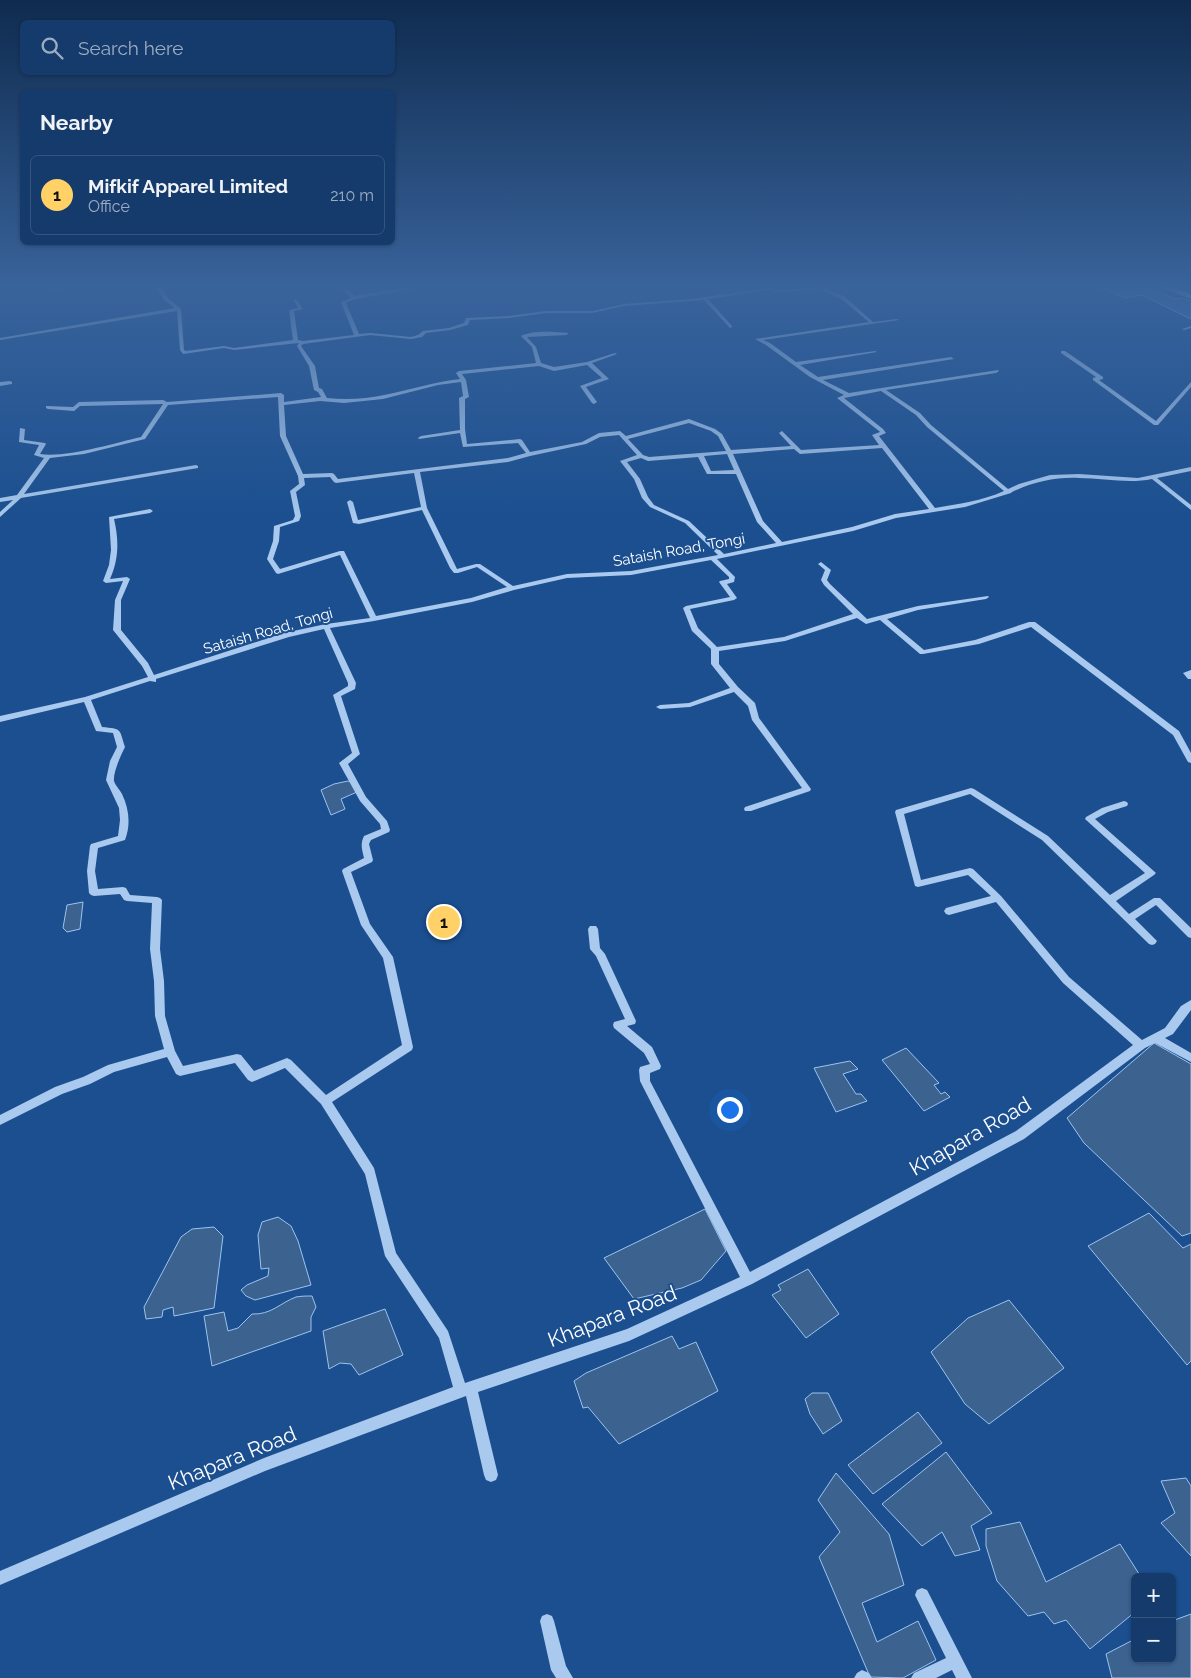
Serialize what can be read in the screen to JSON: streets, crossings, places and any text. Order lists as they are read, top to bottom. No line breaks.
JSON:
{"streets":{"street":["Sataish Road, Tongi","Khapara Road"]},"page":{"search":"Search here","heading":"Nearby","list":[{"mark":"1","name":"Mifkif Apparel Limited","note":"Office","value":"210 m"}],"pins":"1","map_buttons":["+","−"]}}
